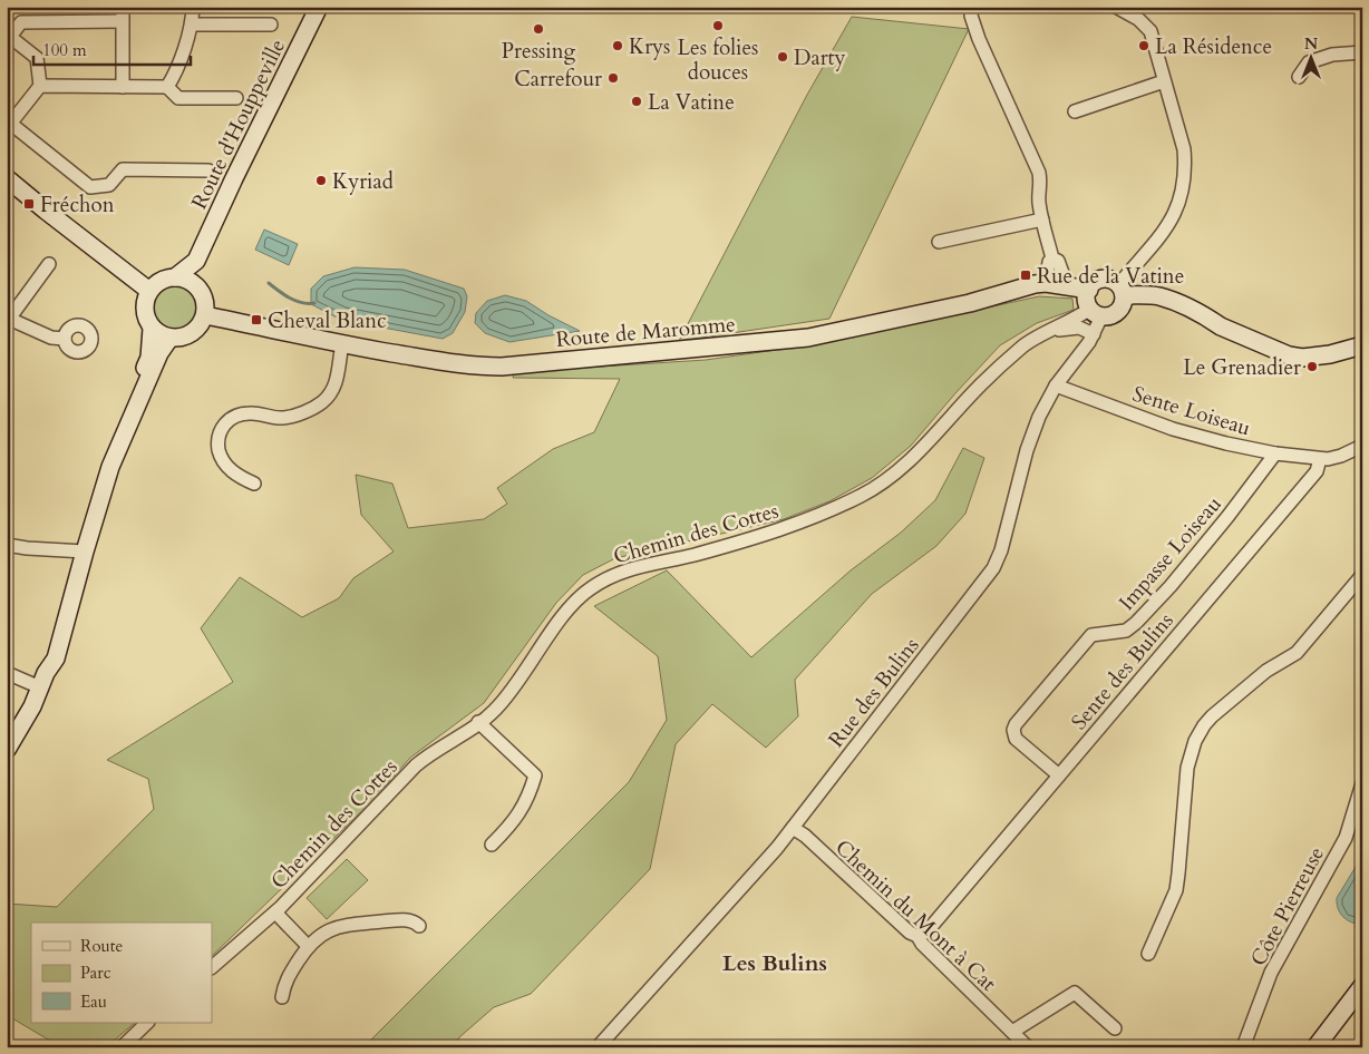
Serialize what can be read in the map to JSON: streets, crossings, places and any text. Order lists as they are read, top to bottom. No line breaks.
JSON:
{"streets":{"street":["Route d'Houppeville","Route de Maromme","Sente Loiseau","Chemin des Cottes","Impasse Loiseau","Sente des Bulins","Rue des Bulins","Côte Pierreuse","Chemin du Mont à Cat"]},"crossings":[["Route d'Houppeville","Route de Maromme"],["Route de Maromme","Chemin des Cottes"],["Route de Maromme","Rue des Bulins"],["Sente Loiseau","Impasse Loiseau"],["Sente Loiseau","Sente des Bulins"],["Sente Loiseau","Rue des Bulins"],["Chemin des Cottes","Rue des Bulins"],["Impasse Loiseau","Sente des Bulins"],["Sente des Bulins","Chemin du Mont à Cat"],["Rue des Bulins","Chemin du Mont à Cat"]],"districts":["Les Bulins"],"places":{"other":["Les folies douces","Pressing","Krys","La Résidence","Darty","Carrefour","La Vatine","Kyriad","Le Grenadier"],"transit":["Fréchon","Rue de la Vatine","Cheval Blanc"]},"legend":["Route","Parc","Eau"],"scale_bar":"100 m","north":"top"}
